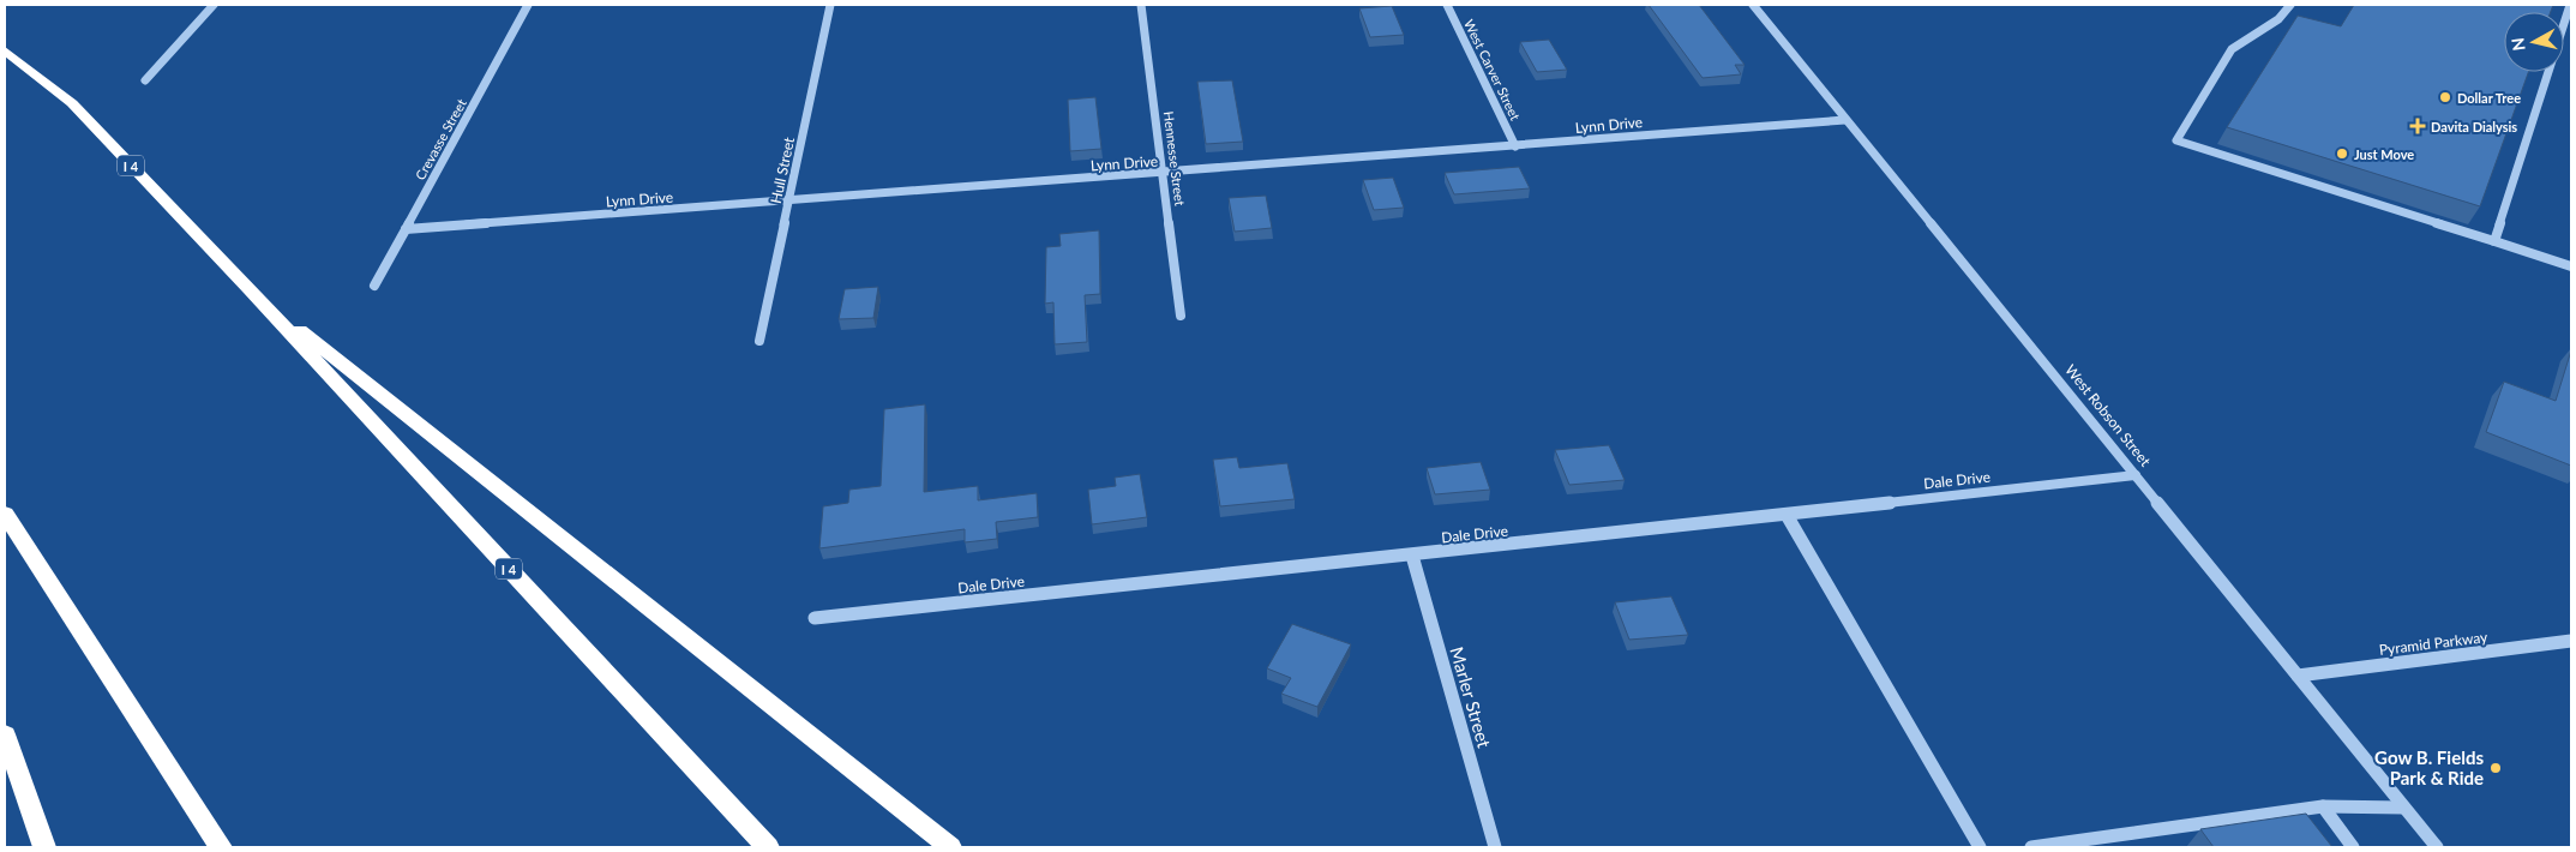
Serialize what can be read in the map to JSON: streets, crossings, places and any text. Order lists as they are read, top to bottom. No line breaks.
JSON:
{"streets":{"highway":["I 4"],"street":["West Carver Street","Lynn Drive","Crevasse Street","Hennesse Street","Hull Street","West Robson Street","Dale Drive","Pyramid Parkway","Marler Street"]},"crossings":[["West Carver Street","Lynn Drive"],["Lynn Drive","Crevasse Street"],["Lynn Drive","Hennesse Street"],["Lynn Drive","Hull Street"],["Lynn Drive","West Robson Street"],["West Robson Street","Dale Drive"],["West Robson Street","Pyramid Parkway"],["Dale Drive","Marler Street"]],"places":{"other":["Dollar Tree","Just Move","Gow B. Fields Park & Ride"],"health":["Davita Dialysis"]},"north":"left"}
